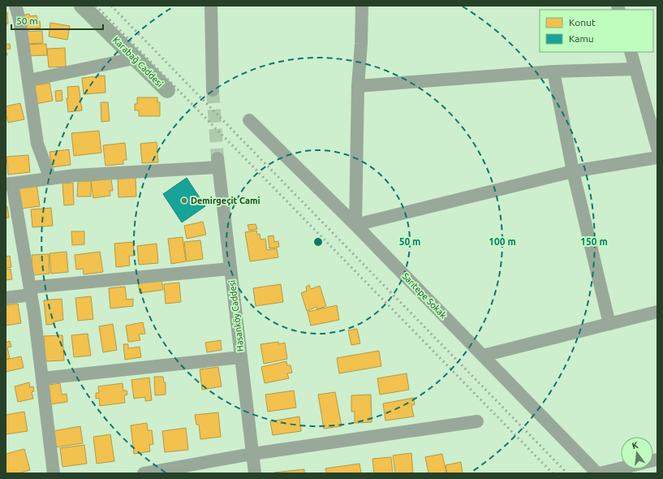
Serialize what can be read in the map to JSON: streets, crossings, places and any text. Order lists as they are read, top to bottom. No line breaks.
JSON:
{"streets":{"main road":["Karabağ Caddesi"],"street":["Sarıtepe Sokak","Hasanköy Caddesi"]},"places":["Demirgeçit Cami"],"legend":["Konut","Kamu"],"scale_bar":"50 m","north":"top","rings":["50 m","100 m","150 m"]}
